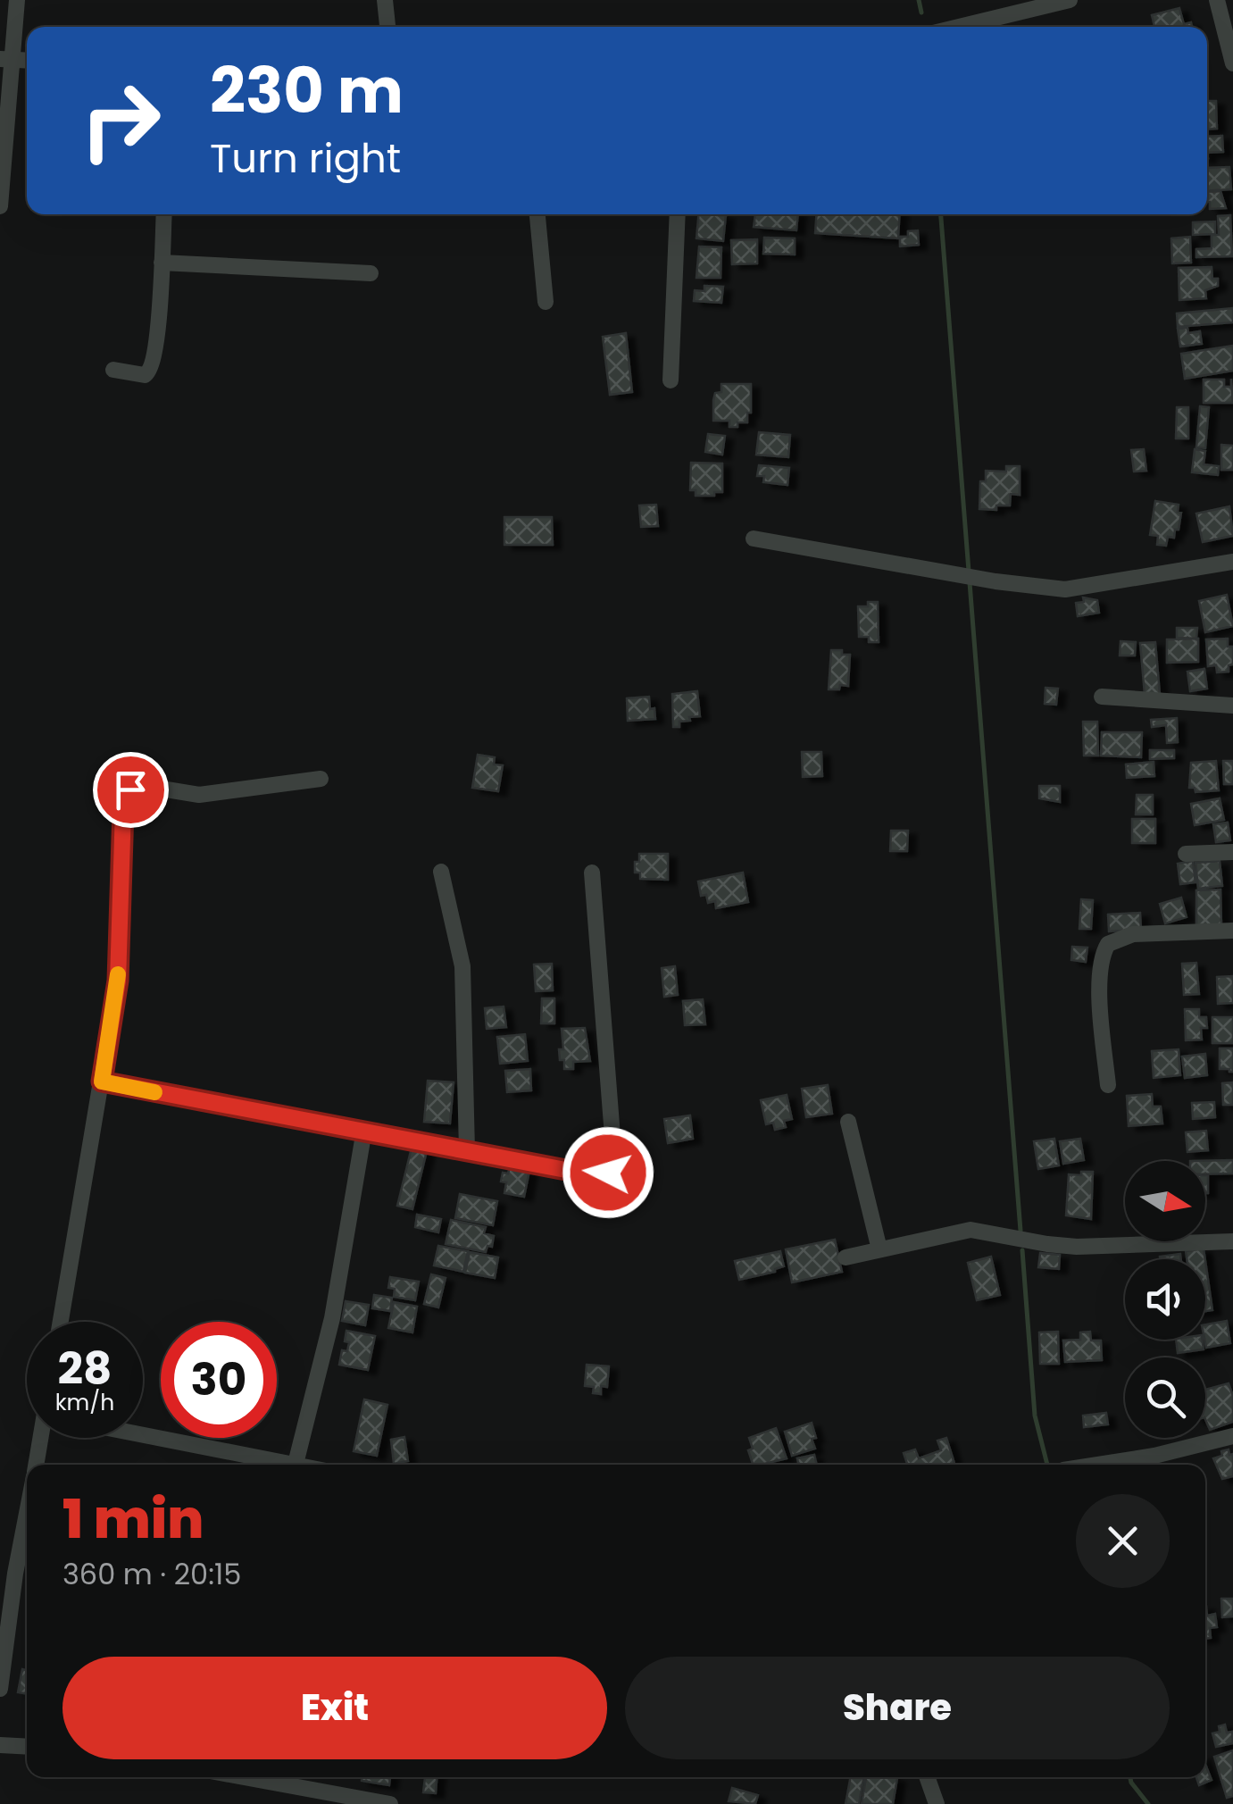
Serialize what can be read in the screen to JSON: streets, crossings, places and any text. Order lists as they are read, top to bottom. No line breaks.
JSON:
{"north":"right","page":{"turn":["230 m","Turn right"],"speed":"28 km/h","limit":"30","heading":["1 min","360 m · 20:15"],"buttons":["Exit","Share"]}}
